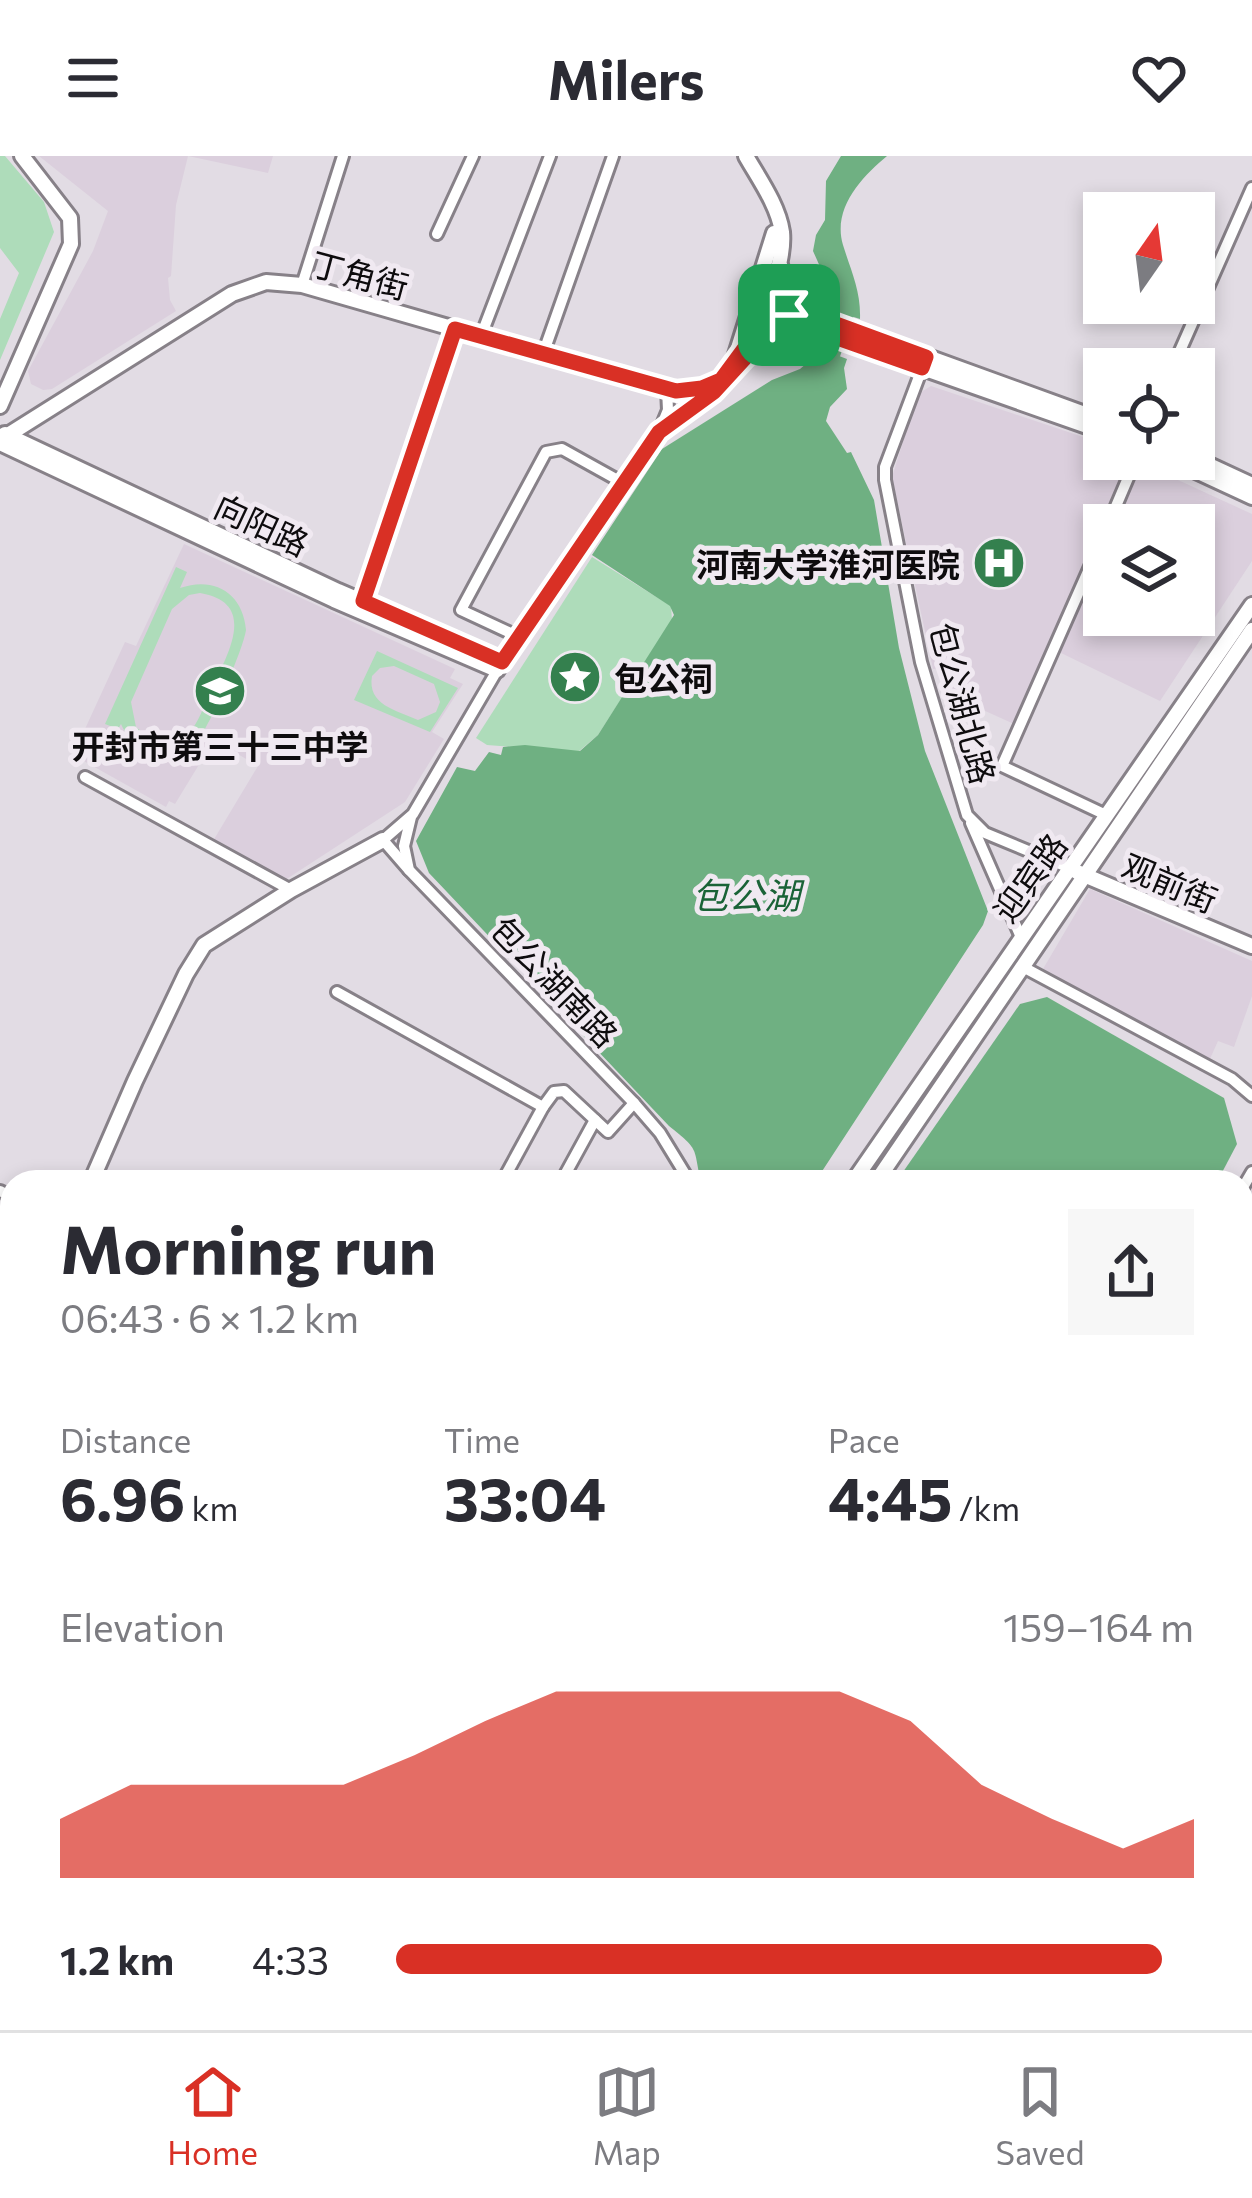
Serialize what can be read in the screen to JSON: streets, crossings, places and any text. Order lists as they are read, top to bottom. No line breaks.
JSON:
{"streets":{"street":["丁角街","向阳路","包公湖北路","迎宾路","观前街","包公湖南路"]},"crossings":[["丁角街","向阳路"],["包公湖北路","迎宾路"],["包公湖北路","观前街"],["迎宾路","观前街"]],"water":["包公湖"],"places":{"hospital":["河南大学淮河医院"],"place":["包公祠"],"school or university":["开封市第三十三中学"]},"north":"top","page":{"header":"Milers","heading":["Morning run","06:43 · 6 × 1.2 km"],"stats":[["Distance","6.96 km"],["Time","33:04"],["Pace","4:45 /km"]],"chart":["Elevation","159–164 m"],"list":[{"name":"1.2 km","note":"4:33"}],"tabs":["Home","Map","Saved"]}}
